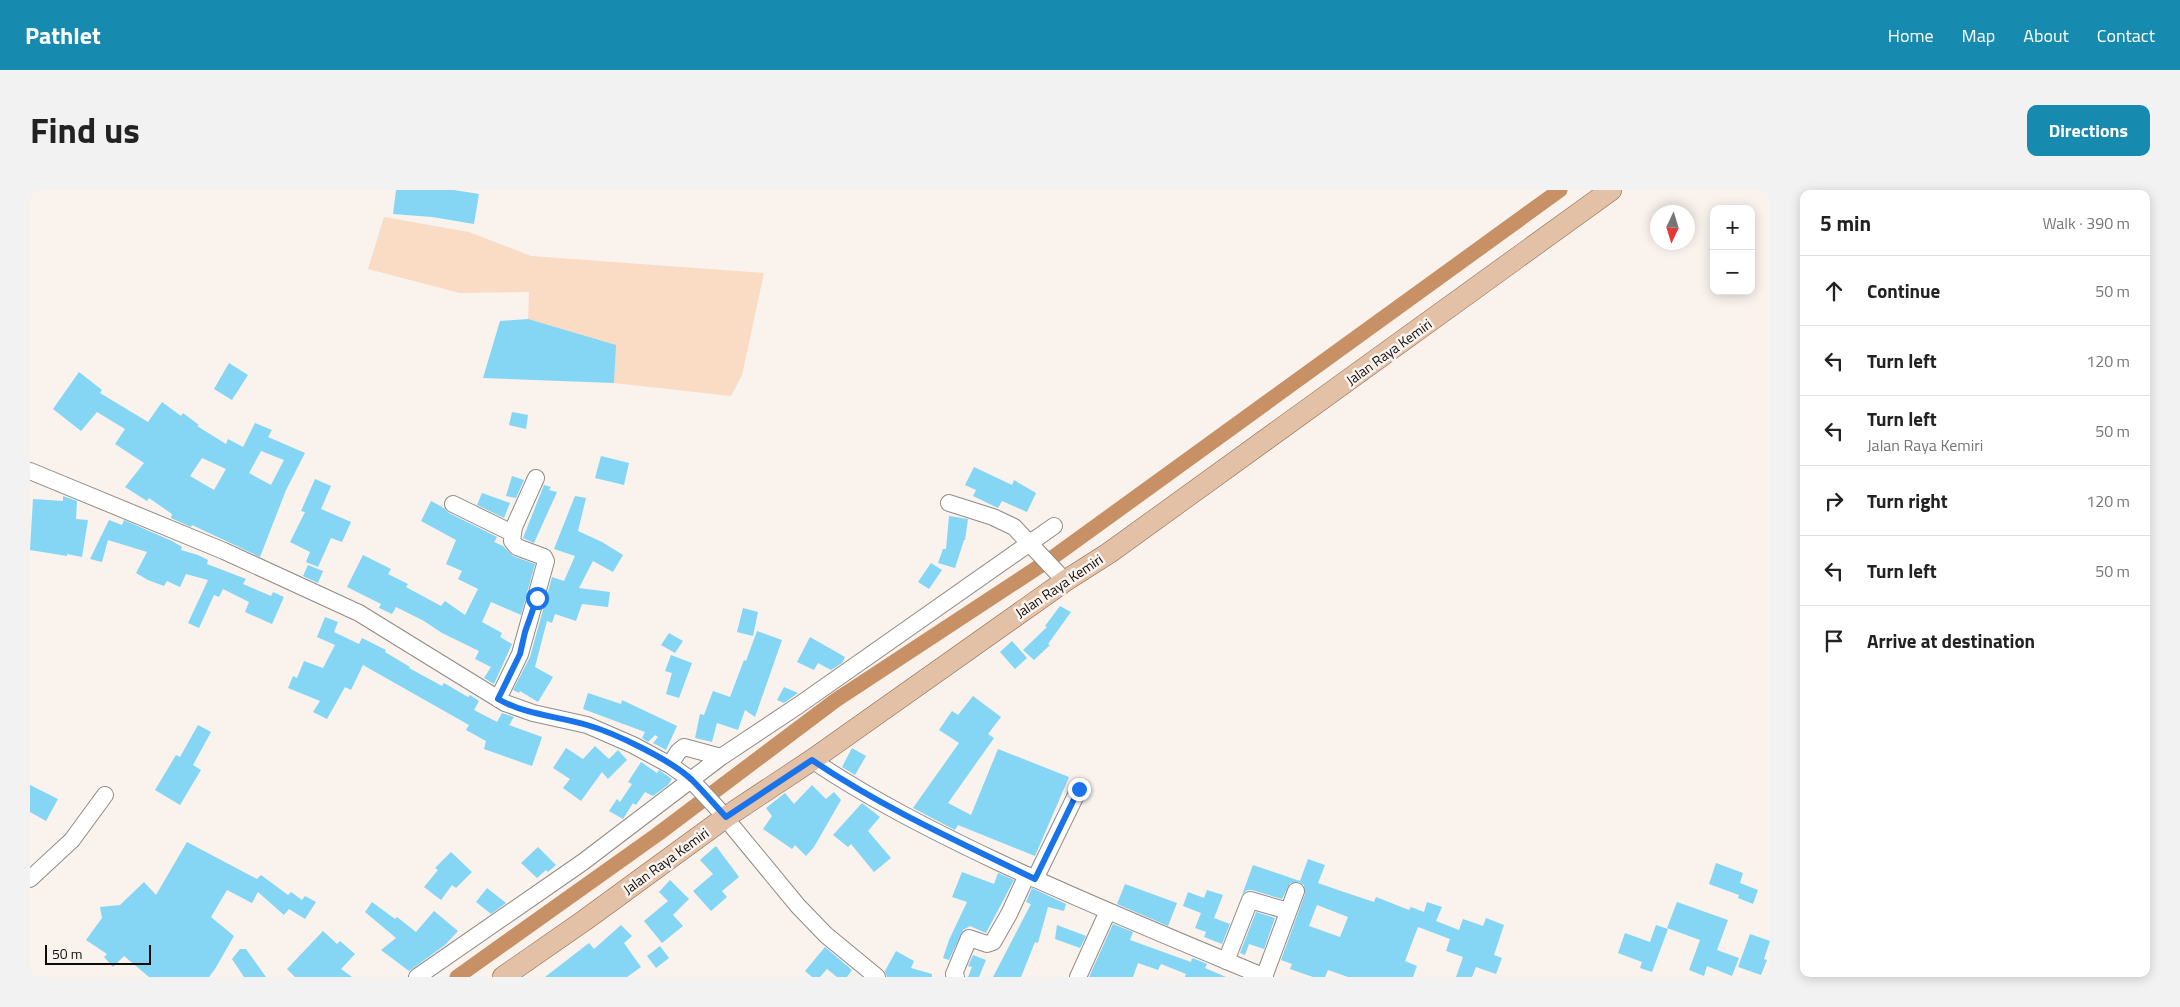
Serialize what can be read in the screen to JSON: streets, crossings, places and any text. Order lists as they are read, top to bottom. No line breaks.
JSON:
{"streets":{"main road":["Jalan Raya Kemiri"]},"scale_bar":"50 m","north":"bottom","page":{"header":"Pathlet","nav":["Home","Map","About","Contact"],"title":"Find us","buttons":"Directions","heading":["5 min","Walk · 390 m"],"map_buttons":["+","−"],"list":[["Continue","50 m"],["Turn left","120 m"],["Turn left","Jalan Raya Kemiri","50 m"],["Turn right","120 m"],["Turn left","50 m"],"Arrive at destination"],"scale":"50 m"}}
